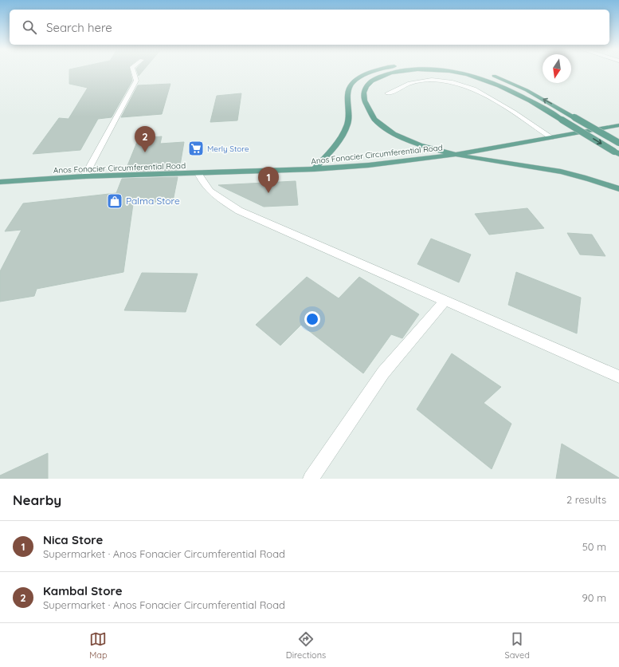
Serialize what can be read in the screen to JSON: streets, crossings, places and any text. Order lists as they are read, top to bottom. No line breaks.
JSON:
{"streets":{"main road":["Anos Fonacier Circumferential Road"]},"places":{"supermarket":["Merly Store"],"shop":["Palma Store"]},"north":"bottom","page":{"search":"Search here","pins":["2","1"],"heading":["Nearby","2 results"],"list":[{"mark":"1","name":"Nica Store","note":"Supermarket · Anos Fonacier Circumferential Road","value":"50 m"},{"mark":"2","name":"Kambal Store","note":"Supermarket · Anos Fonacier Circumferential Road","value":"90 m"}],"nav":["Map","Directions","Saved"]}}
